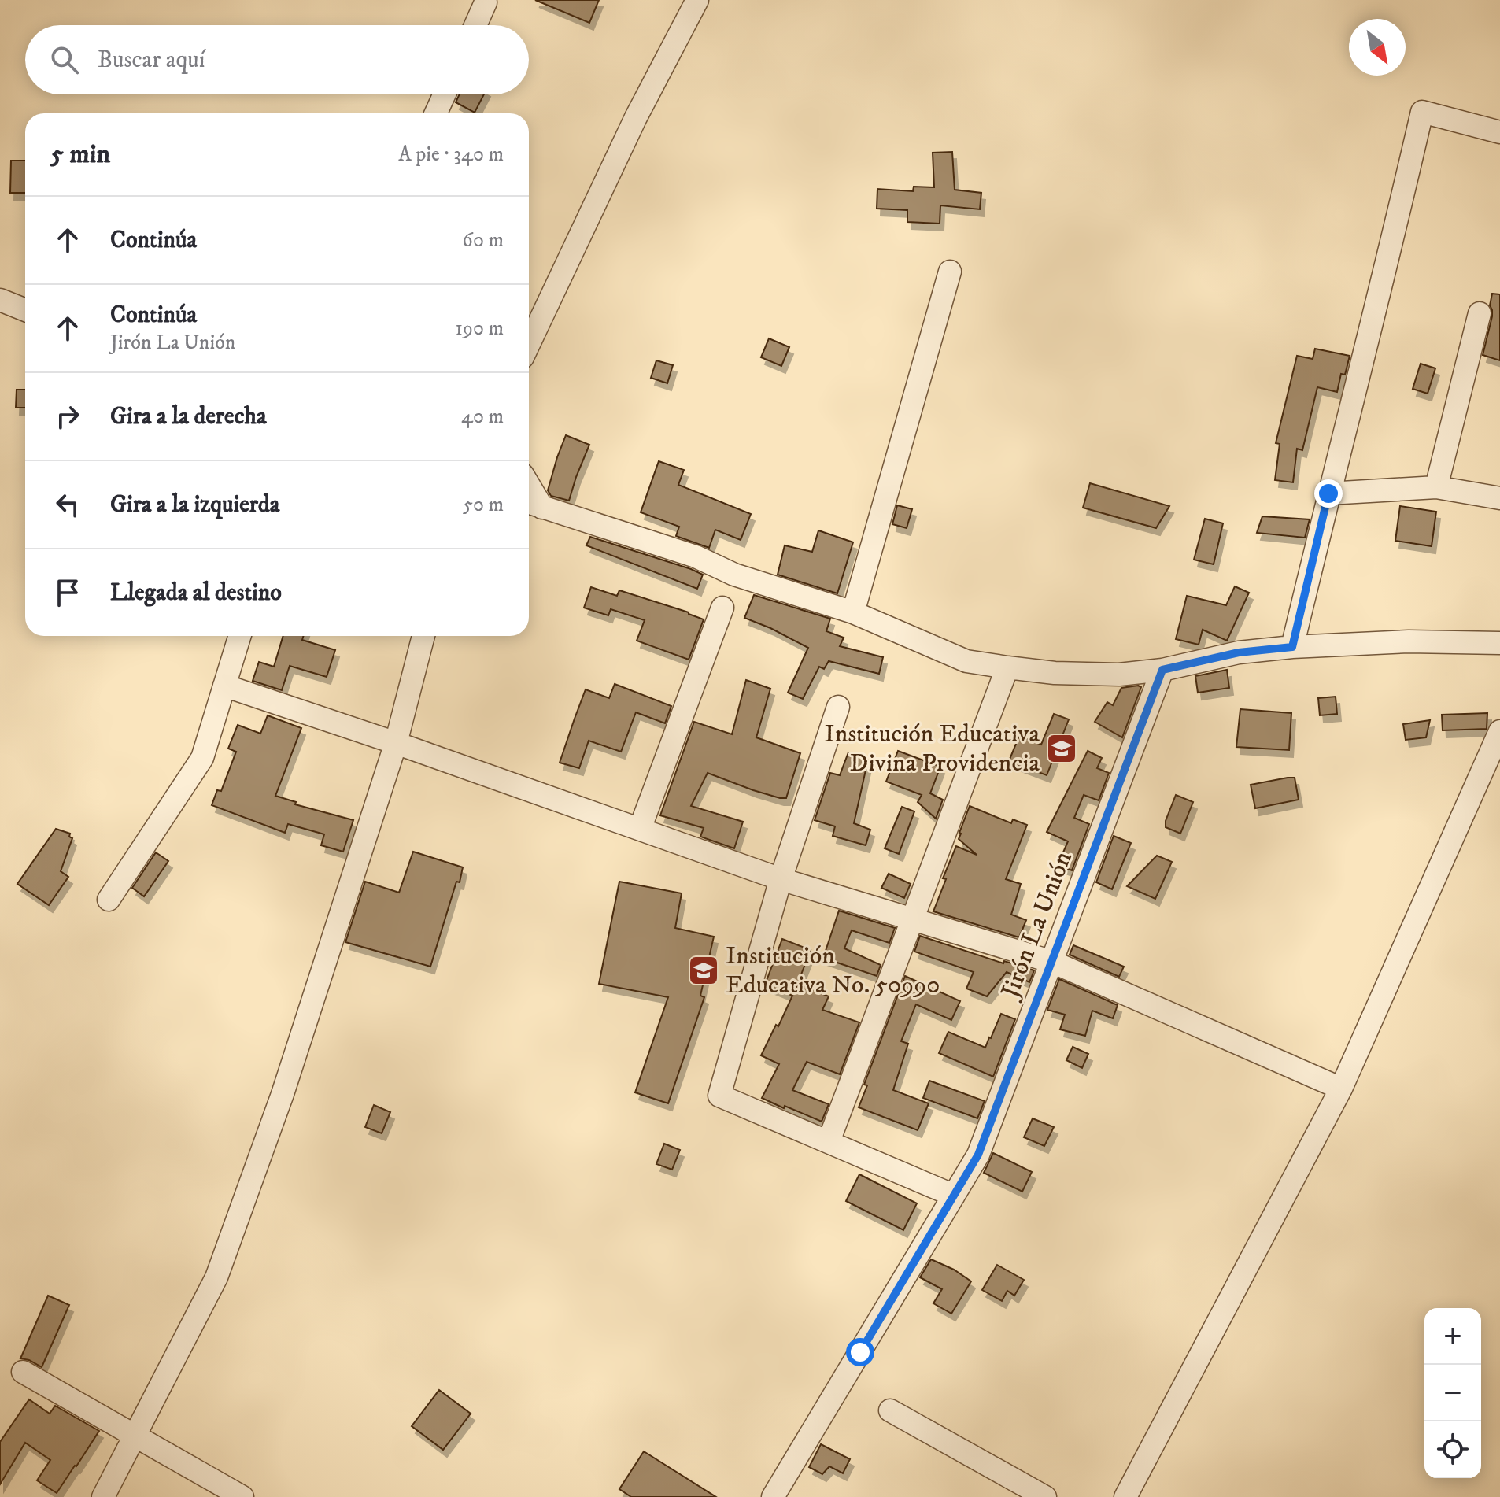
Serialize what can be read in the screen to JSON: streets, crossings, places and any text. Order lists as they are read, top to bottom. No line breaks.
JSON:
{"streets":{"street":["Jirón La Unión"]},"places":{"school or university":["Institución Educativa Divina Providencia","Institución Educativa No. 50990"]},"north":"bottom right","page":{"search":"Buscar aquí","heading":["5 min","A pie · 340 m"],"list":[["Continúa","60 m"],["Continúa","Jirón La Unión","190 m"],["Gira a la derecha","40 m"],["Gira a la izquierda","50 m"],"Llegada al destino"],"map_buttons":["+","−"]}}
